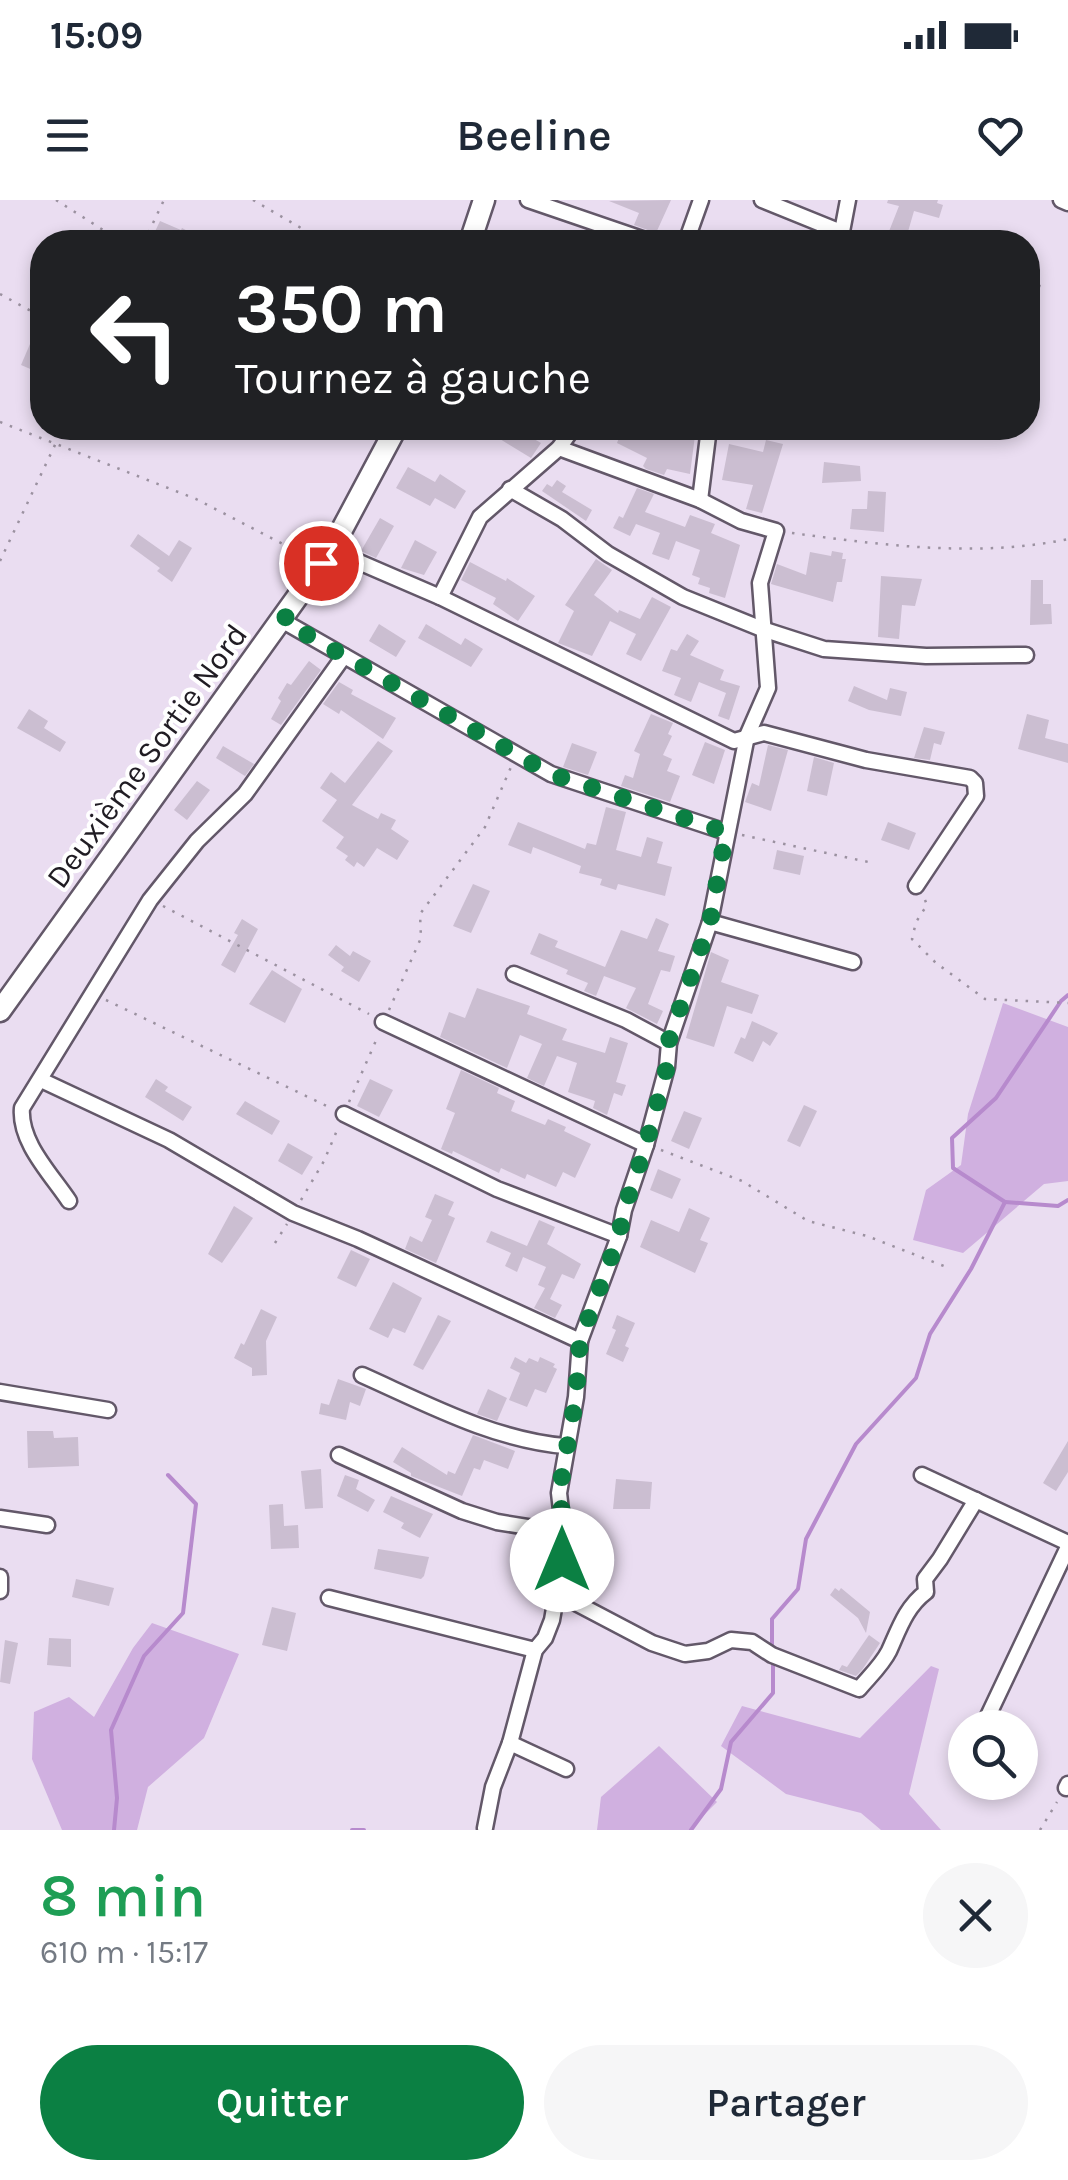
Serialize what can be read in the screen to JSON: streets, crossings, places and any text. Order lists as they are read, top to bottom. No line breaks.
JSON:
{"streets":{"main road":["Deuxième Sortie Nord"]},"page":{"status":"15:09","header":"Beeline","turn":["350 m","Tournez à gauche"],"heading":["8 min","610 m · 15:17"],"buttons":["Quitter","Partager"]}}
